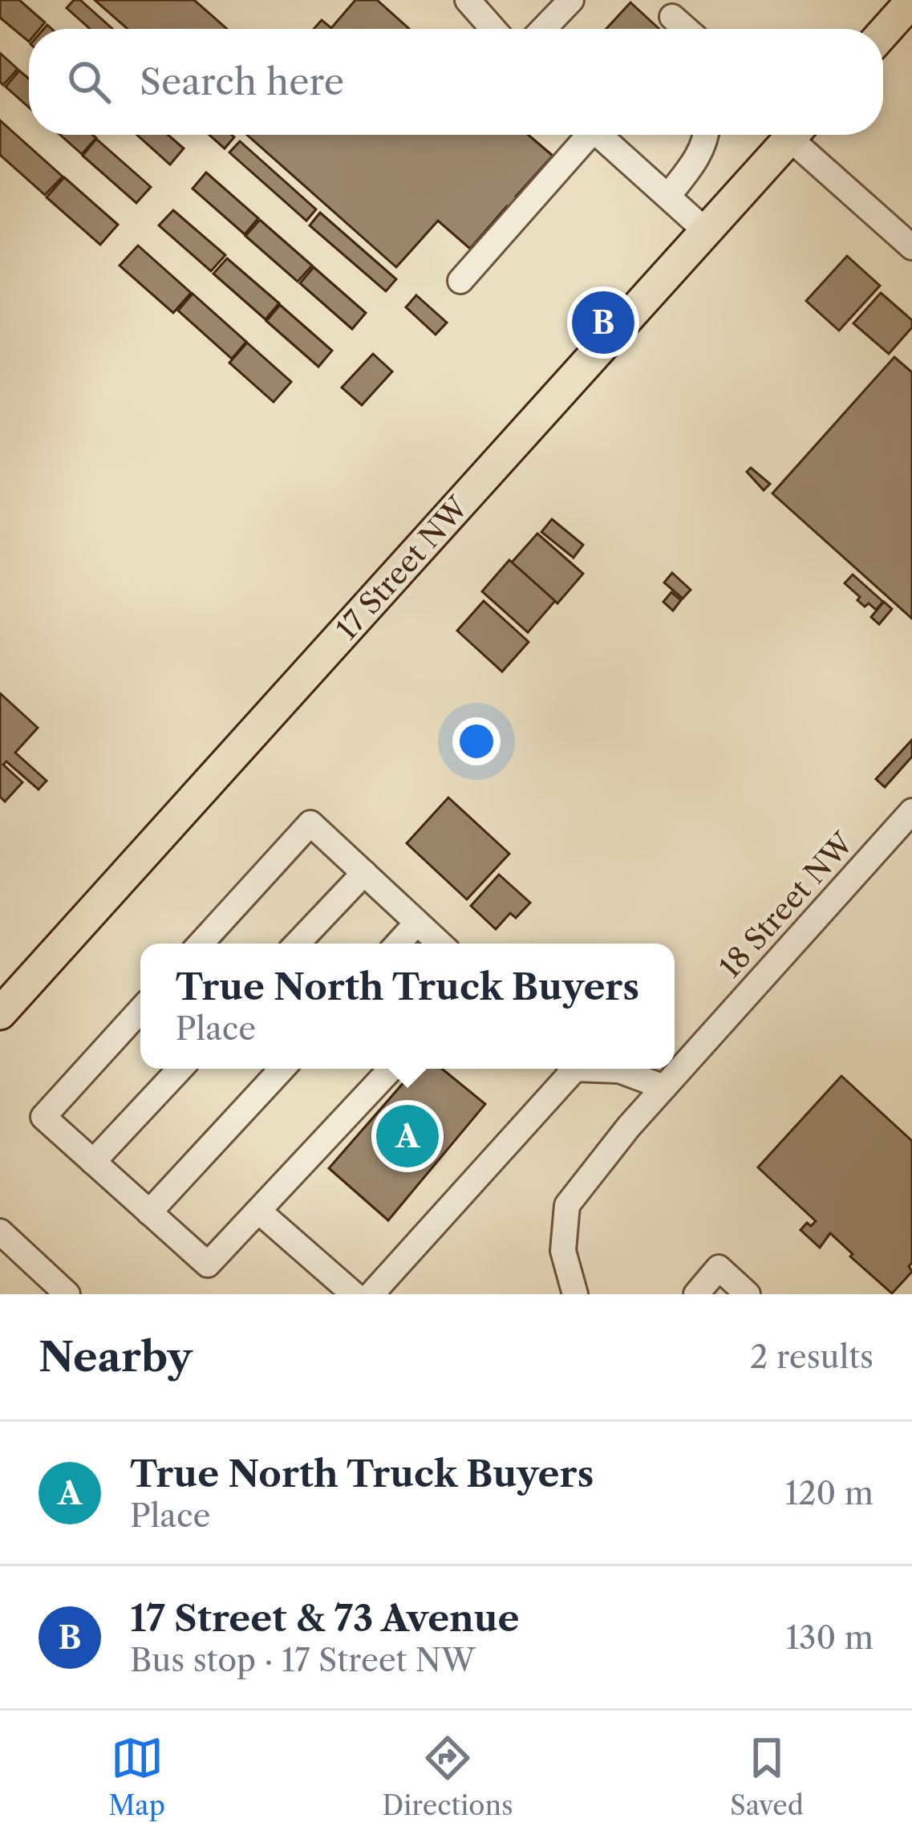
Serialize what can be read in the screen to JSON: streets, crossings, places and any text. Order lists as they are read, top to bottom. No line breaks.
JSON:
{"streets":{"main road":["17 Street NW"],"street":["18 Street NW"]},"page":{"search":"Search here","pins":["B","A"],"popup":["True North Truck Buyers","Place"],"heading":["Nearby","2 results"],"list":[{"mark":"A","name":"True North Truck Buyers","note":"Place","value":"120 m"},{"mark":"B","name":"17 Street & 73 Avenue","note":"Bus stop · 17 Street NW","value":"130 m"}],"nav":["Map","Directions","Saved"]}}
